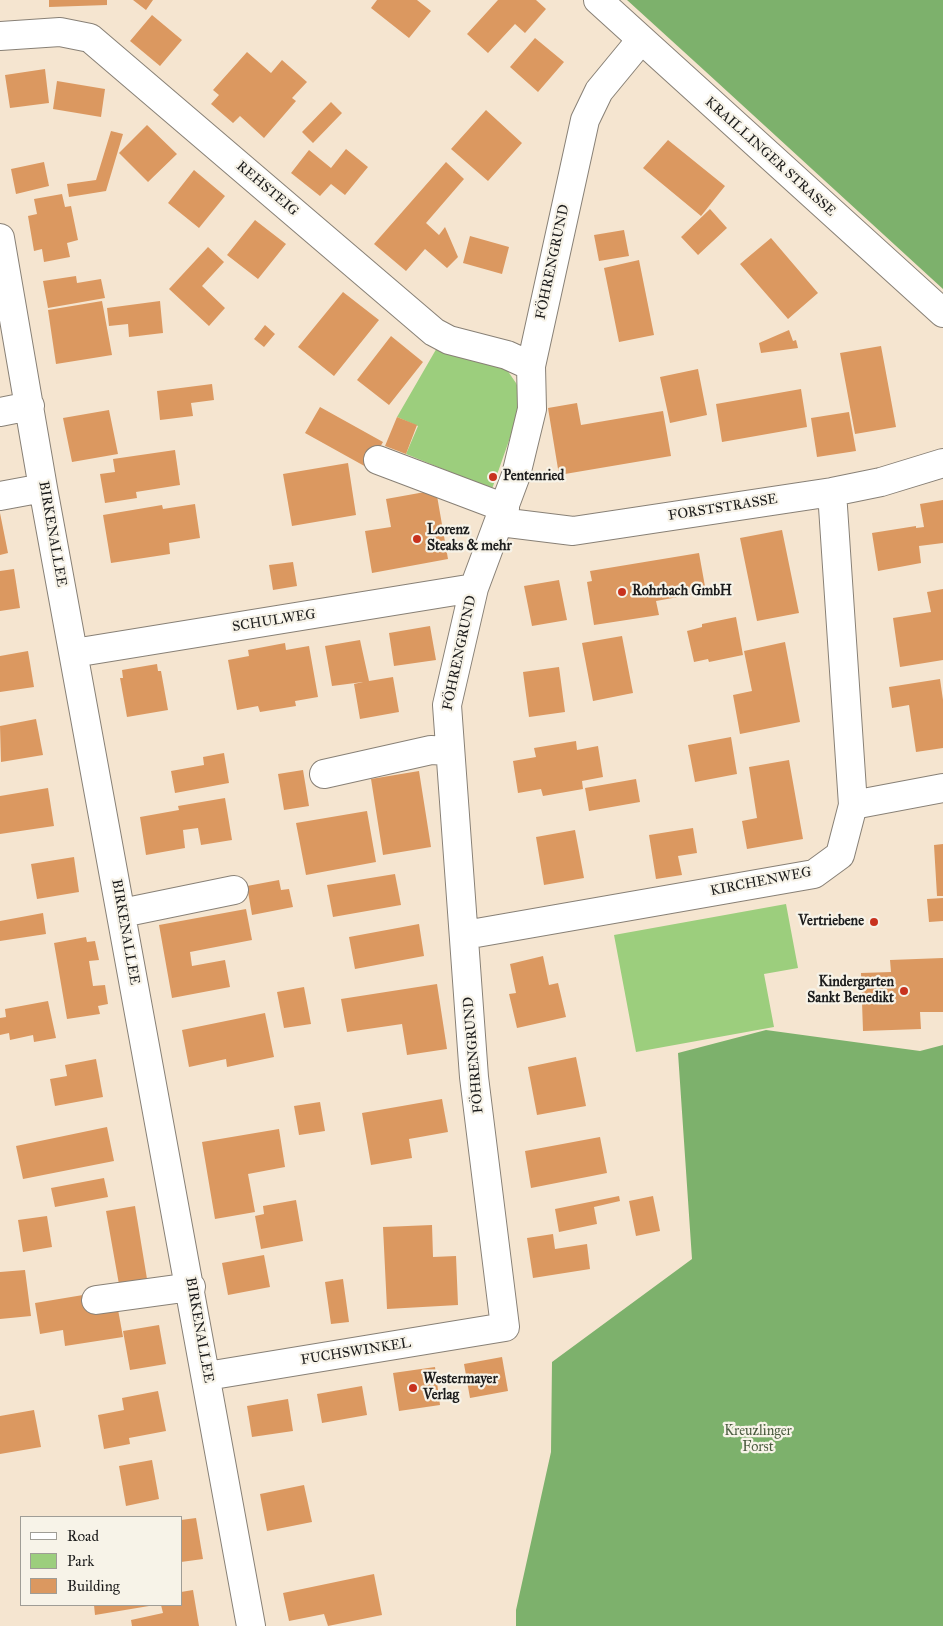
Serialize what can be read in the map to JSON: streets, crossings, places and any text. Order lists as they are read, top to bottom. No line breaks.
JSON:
{"streets":{"street":["KRAILLINGER STRASSE","REHSTEIG","FÖHRENGRUND","FORSTSTRASSE","BIRKENALLEE","SCHULWEG","KIRCHENWEG","FUCHSWINKEL"]},"crossings":[["KRAILLINGER STRASSE","FÖHRENGRUND"],["REHSTEIG","FÖHRENGRUND"],["FÖHRENGRUND","FORSTSTRASSE"],["FÖHRENGRUND","SCHULWEG"],["FÖHRENGRUND","KIRCHENWEG"],["FÖHRENGRUND","FUCHSWINKEL"],["FORSTSTRASSE","KIRCHENWEG"],["BIRKENALLEE","SCHULWEG"],["BIRKENALLEE","FUCHSWINKEL"]],"parks":["Kreuzlinger Forst"],"places":["Pentenried","Lorenz Steaks & mehr","Rohrbach GmbH","Vertriebene","Kindergarten Sankt Benedikt","Westermayer Verlag"],"legend":["Road","Park","Building"]}
